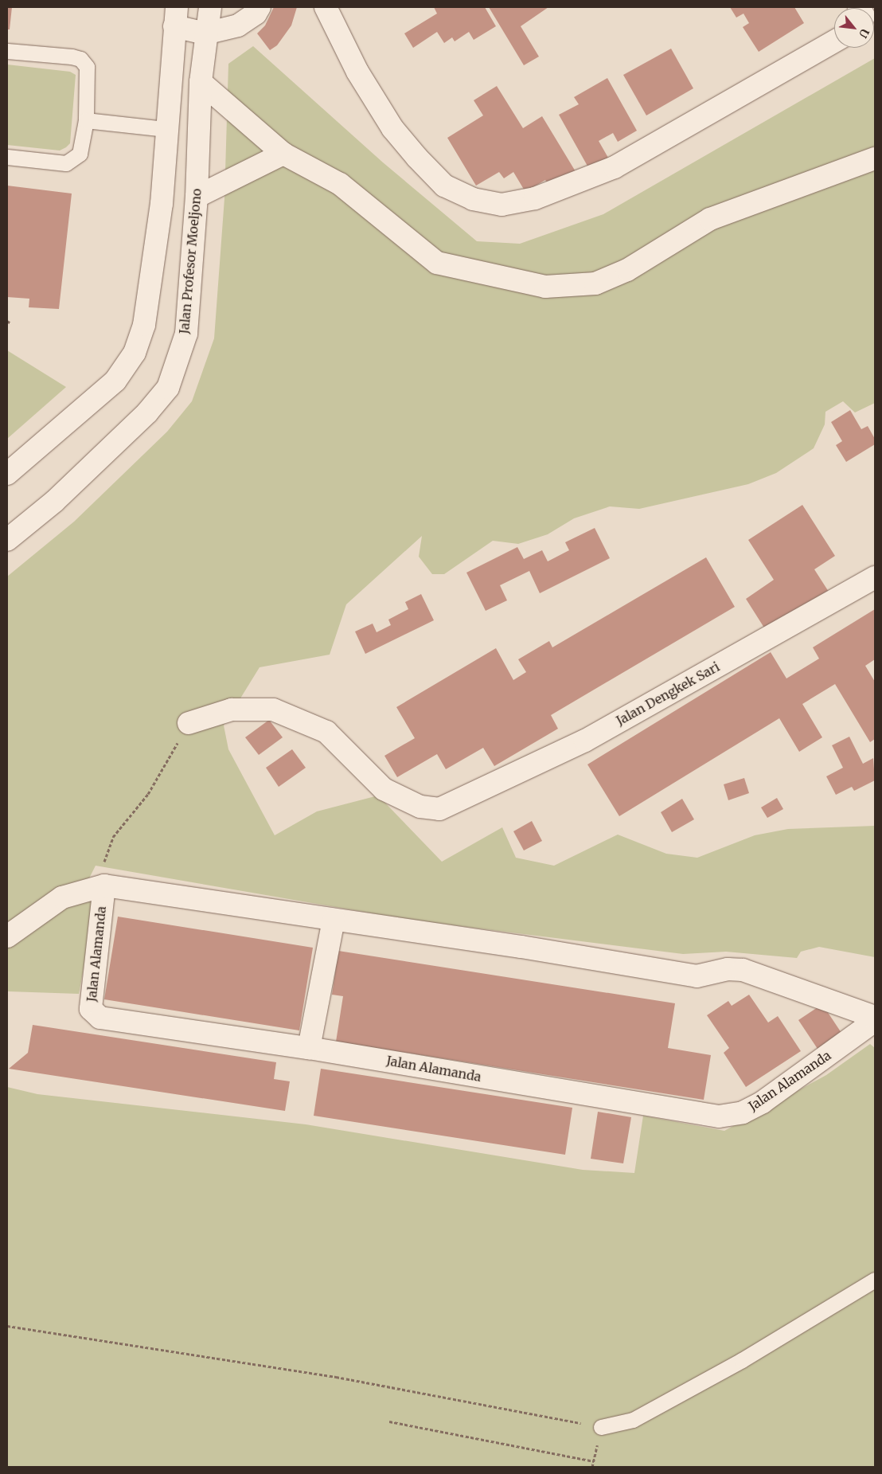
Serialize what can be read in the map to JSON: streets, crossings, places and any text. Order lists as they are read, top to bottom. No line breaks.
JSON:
{"streets":{"street":["Jalan Profesor Moeljono","Jalan Dengkek Sari","Jalan Alamanda"]},"north":"bottom right"}
